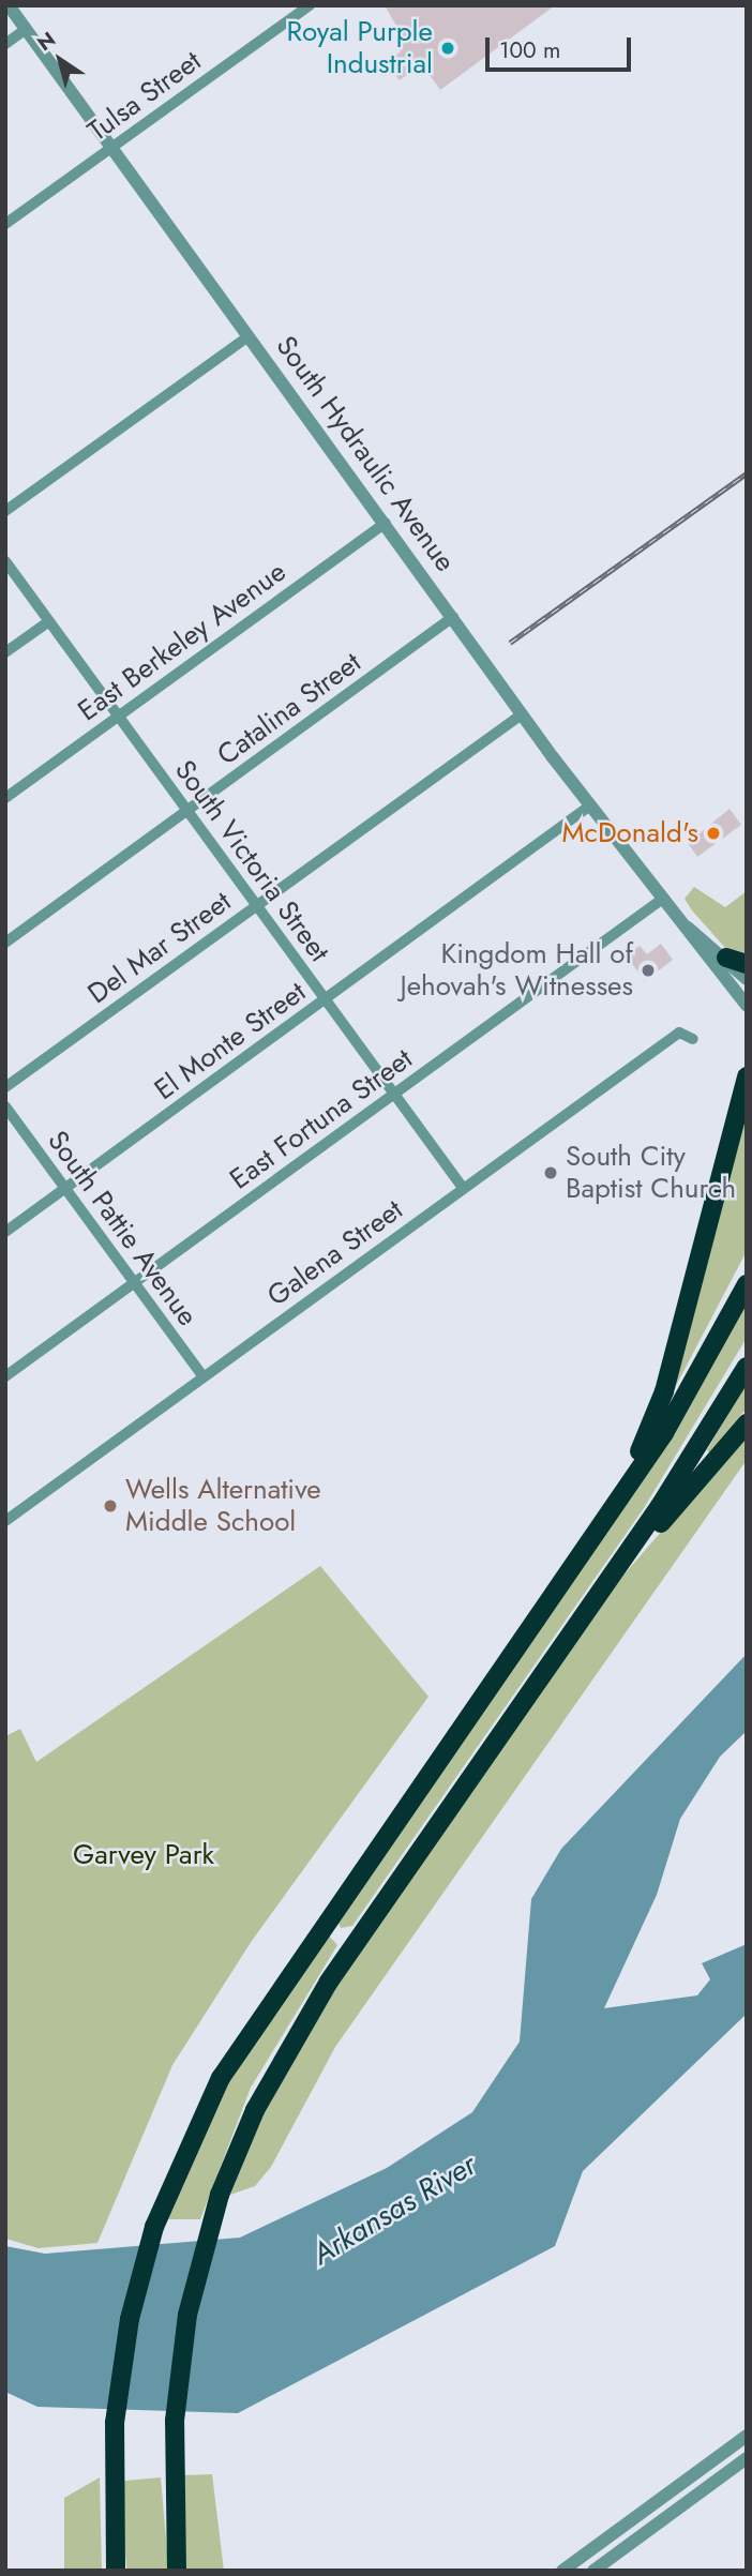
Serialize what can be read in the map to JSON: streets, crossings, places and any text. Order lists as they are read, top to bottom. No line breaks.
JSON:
{"streets":{"street":["Tulsa Street","South Hydraulic Avenue","East Berkeley Avenue","Catalina Street","South Victoria Street","Del Mar Street","El Monte Street","East Fortuna Street","South Pattie Avenue","Galena Street"]},"crossings":[["Tulsa Street","South Hydraulic Avenue"],["South Hydraulic Avenue","East Berkeley Avenue"],["South Hydraulic Avenue","Catalina Street"],["South Hydraulic Avenue","Del Mar Street"],["South Hydraulic Avenue","El Monte Street"],["South Hydraulic Avenue","East Fortuna Street"],["East Berkeley Avenue","South Victoria Street"],["Catalina Street","South Victoria Street"],["South Victoria Street","Del Mar Street"],["South Victoria Street","El Monte Street"],["South Victoria Street","East Fortuna Street"],["South Victoria Street","Galena Street"],["El Monte Street","South Pattie Avenue"],["East Fortuna Street","South Pattie Avenue"],["South Pattie Avenue","Galena Street"]],"water":["Arkansas River"],"parks":["Garvey Park"],"places":["Royal Purple Industrial","McDonald's","Kingdom Hall of Jehovah's Witnesses","South City Baptist Church","Wells Alternative Middle School"],"scale_bar":"100 m","north":"top left"}
